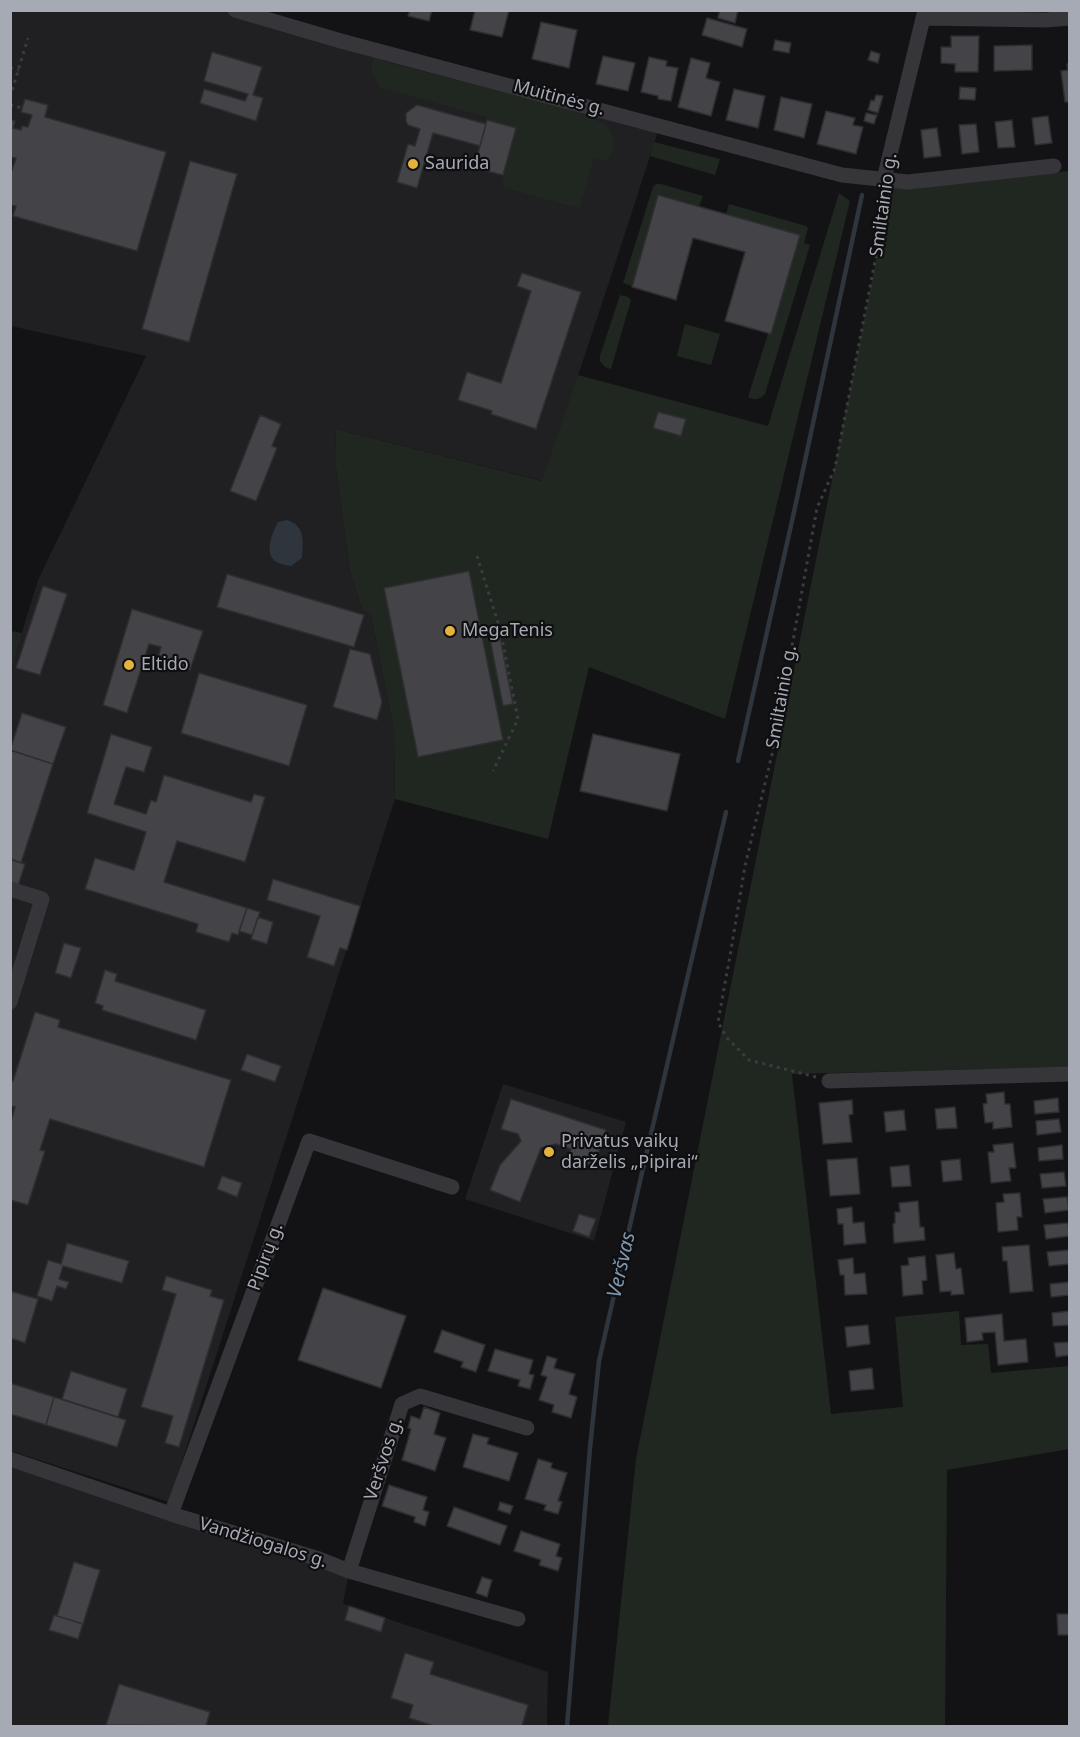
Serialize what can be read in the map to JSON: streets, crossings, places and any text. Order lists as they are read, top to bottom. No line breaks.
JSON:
{"streets":{"street":["Muitinės g.","Smiltainio g.","Pipirų g.","Veršvos g.","Vandžiogalos g."]},"crossings":[["Muitinės g.","Smiltainio g."],["Pipirų g.","Vandžiogalos g."],["Veršvos g.","Vandžiogalos g."]],"water":["Veršvas"],"places":["Saurida","MegaTenis","Eltido","Privatus vaikų darželis „Pipirai“"]}
